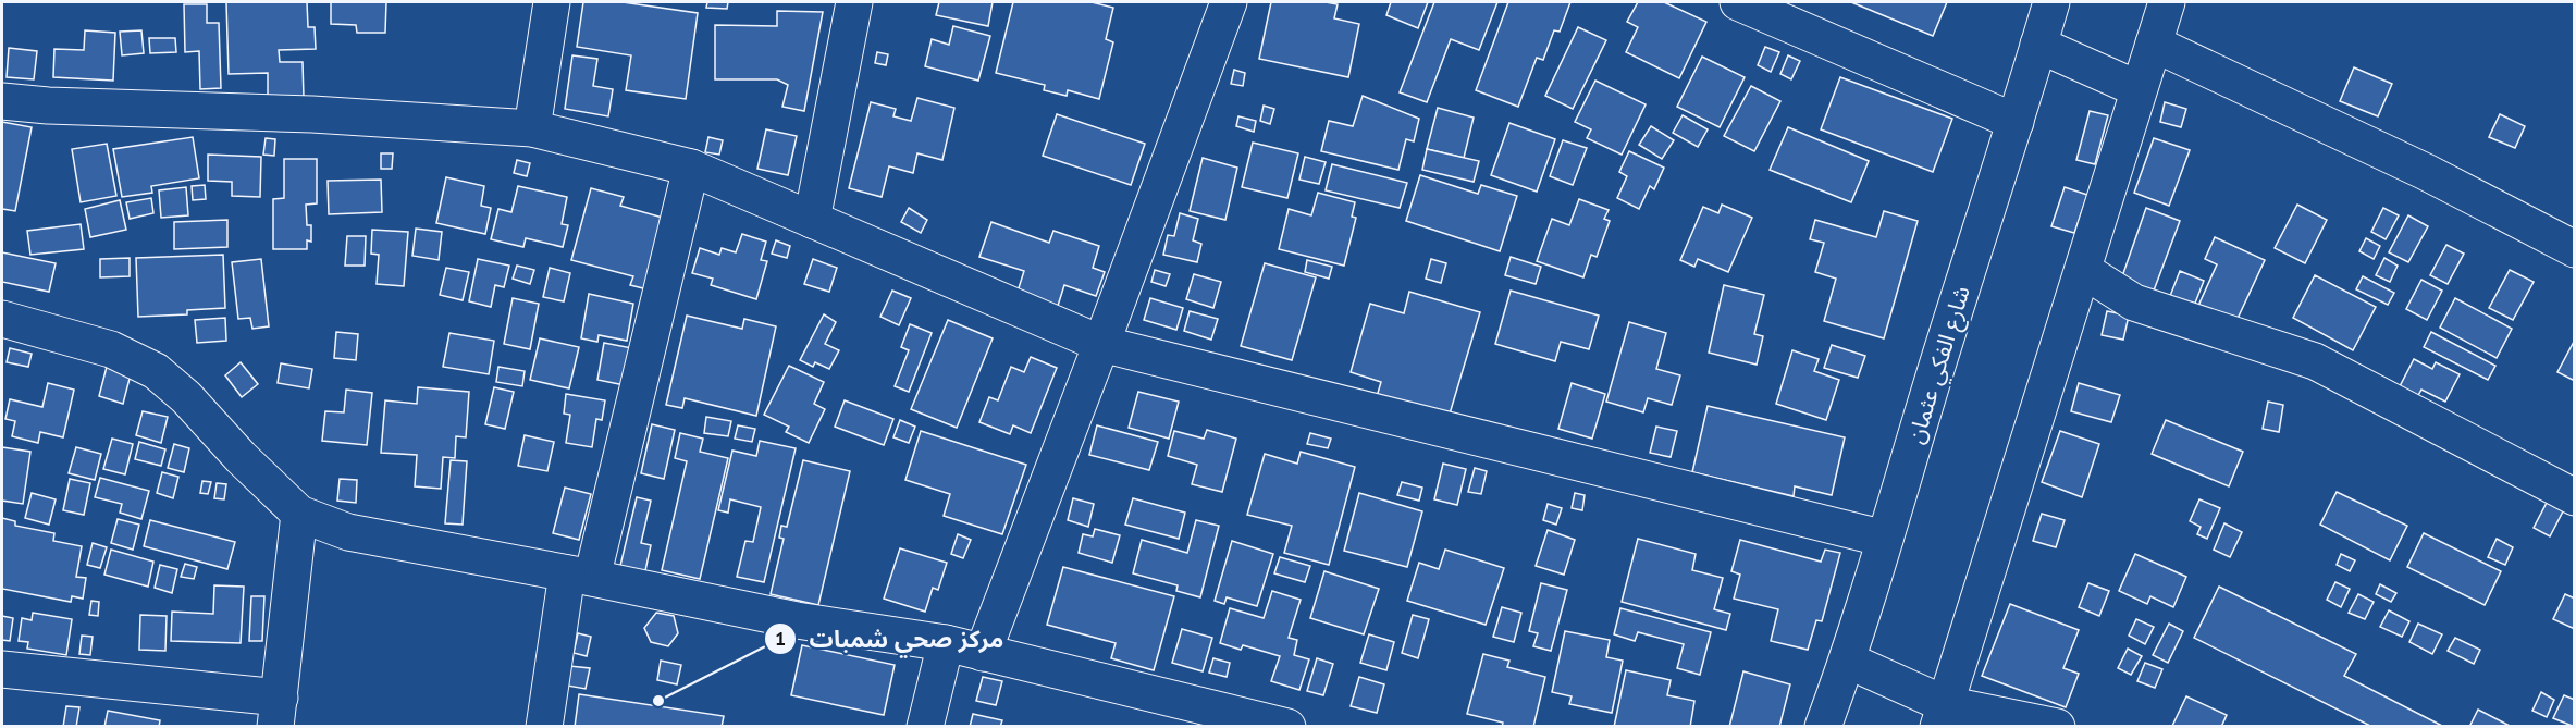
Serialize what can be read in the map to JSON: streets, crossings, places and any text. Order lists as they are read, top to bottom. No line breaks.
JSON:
{"streets":{"street":["شارع الفكي عثمان"]},"places":["مركز صحي شمبات"]}
